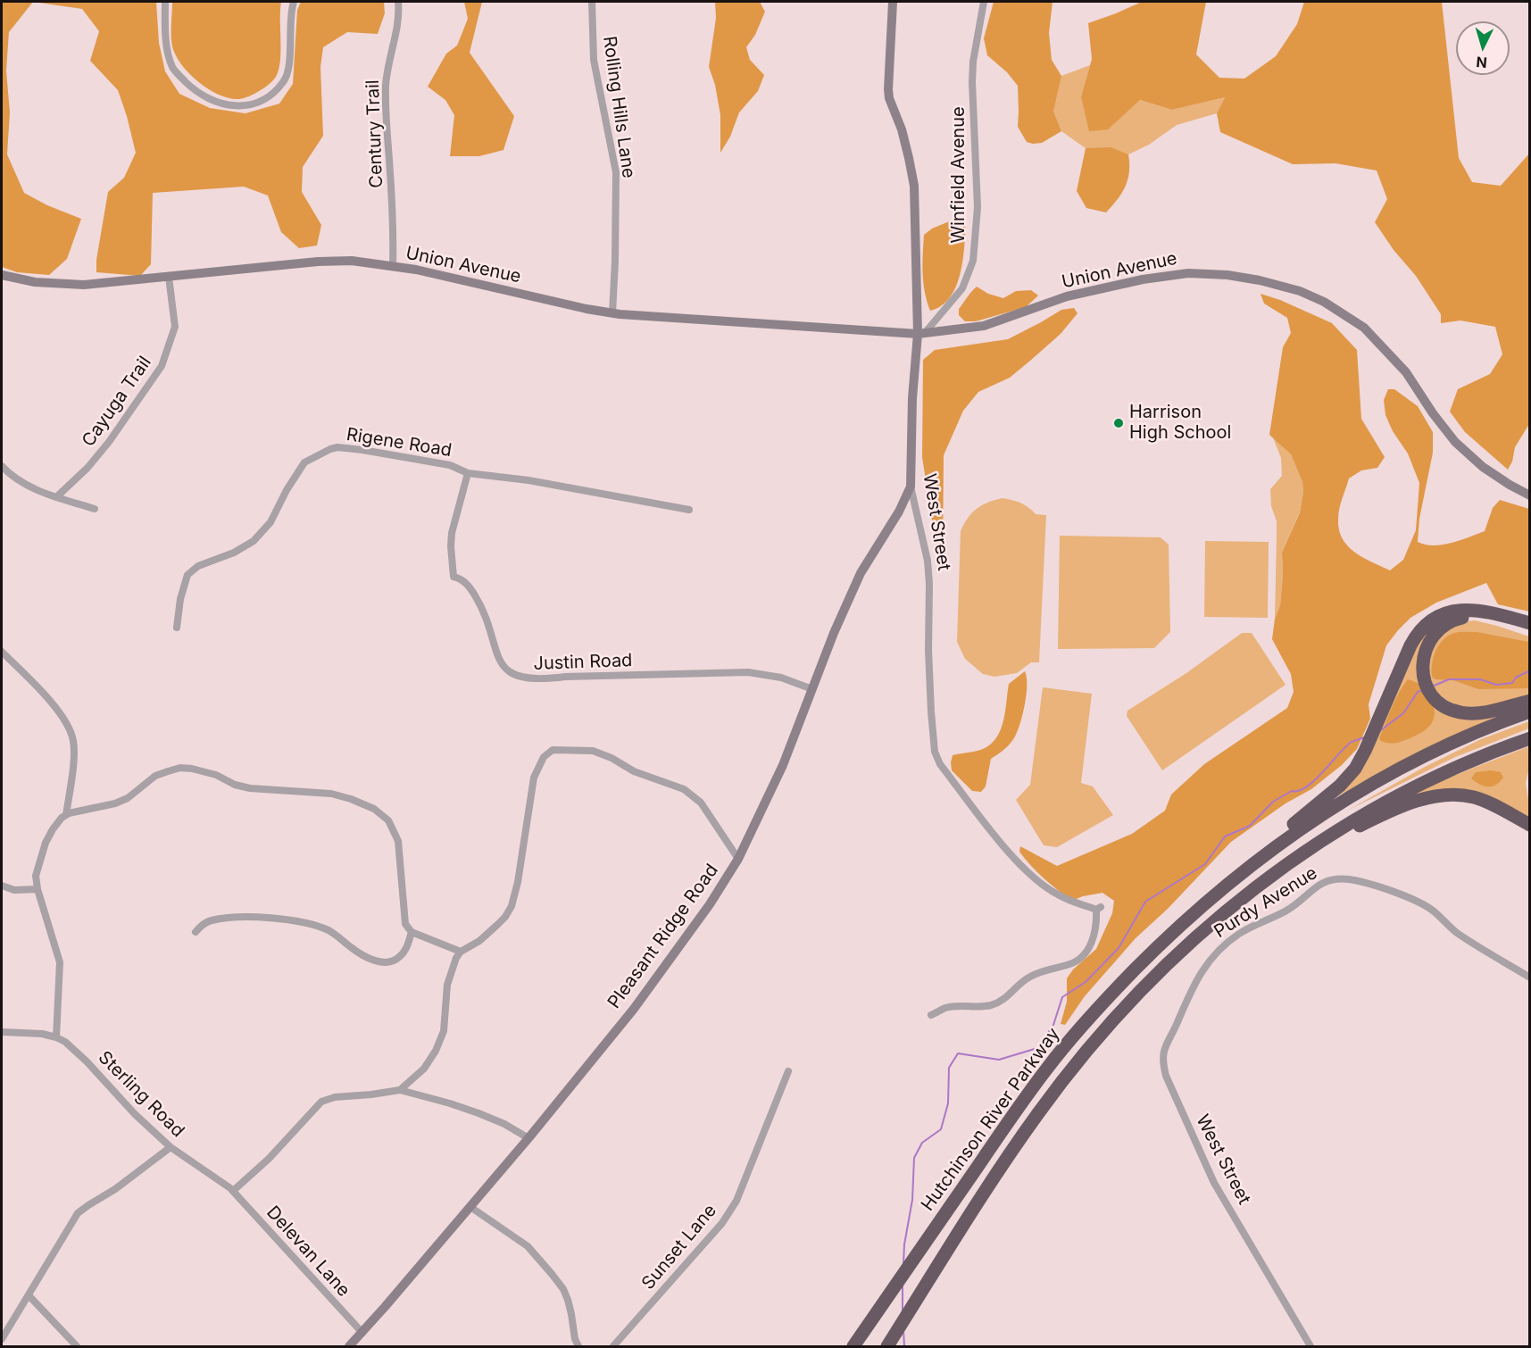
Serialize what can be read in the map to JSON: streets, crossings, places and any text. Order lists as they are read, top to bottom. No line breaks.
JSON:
{"streets":{"highway":["Hutchinson River Parkway"],"street":["Rolling Hills Lane","Century Trail","Winfield Avenue","Union Avenue","Cayuga Trail","Rigene Road","West Street","Justin Road","Purdy Avenue","Pleasant Ridge Road","Sterling Road","Sunset Lane","Delevan Lane"]},"crossings":[["Rolling Hills Lane","Union Avenue"],["Century Trail","Union Avenue"],["Winfield Avenue","Union Avenue"],["Winfield Avenue","West Street"],["Union Avenue","Cayuga Trail"],["Union Avenue","West Street"],["Rigene Road","Justin Road"],["West Street","Purdy Avenue"],["West Street","Pleasant Ridge Road"],["Justin Road","Pleasant Ridge Road"],["Pleasant Ridge Road","Delevan Lane"],["Sterling Road","Delevan Lane"]],"places":["Harrison High School"],"north":"bottom"}
